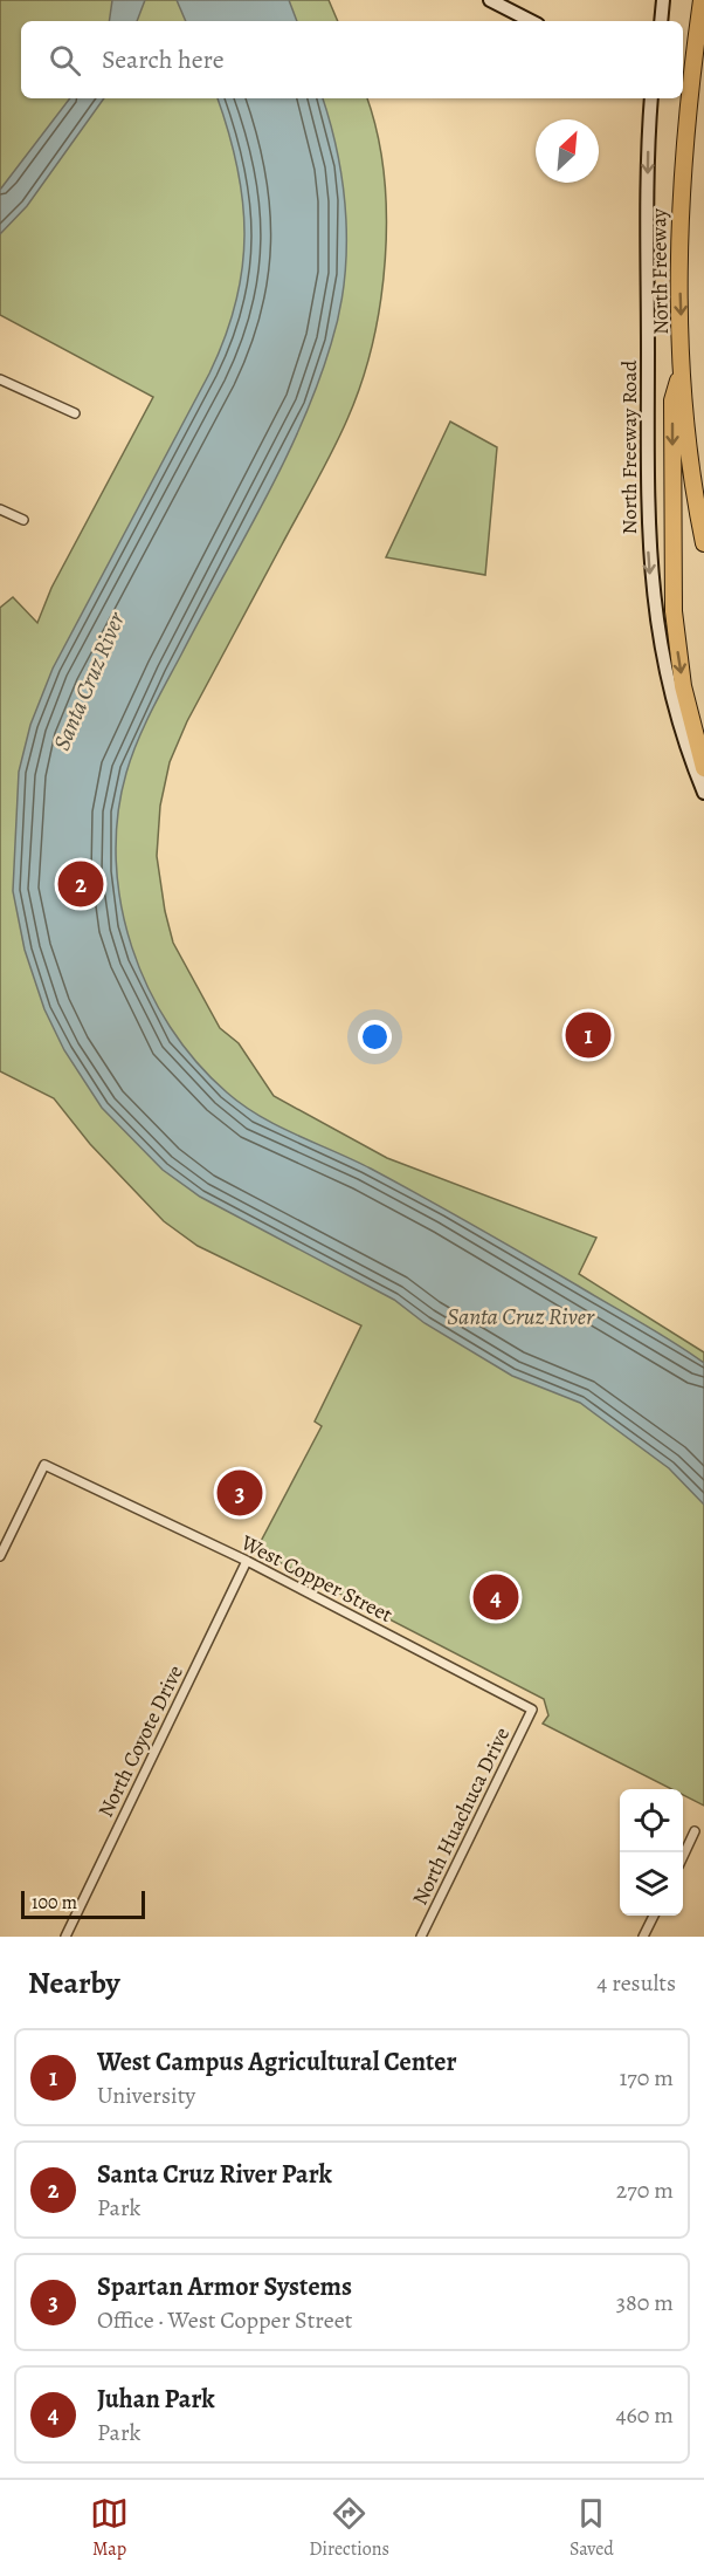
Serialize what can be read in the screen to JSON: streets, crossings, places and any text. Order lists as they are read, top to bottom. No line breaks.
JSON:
{"streets":{"highway":["North Freeway"],"main road":["North Freeway Road"],"street":["West Copper Street","North Coyote Drive","North Huachuca Drive"]},"crossings":[["West Copper Street","North Coyote Drive"],["West Copper Street","North Huachuca Drive"]],"one_way":["North Freeway","North Freeway Road"],"water":["Santa Cruz River"],"scale_bar":"100 m","north":"top right","page":{"search":"Search here","pins":["2","1","3","4"],"scale":"100 m","heading":["Nearby","4 results"],"list":[{"mark":"1","name":"West Campus Agricultural Center","note":"University","value":"170 m"},{"mark":"2","name":"Santa Cruz River Park","note":"Park","value":"270 m"},{"mark":"3","name":"Spartan Armor Systems","note":"Office · West Copper Street","value":"380 m"},{"mark":"4","name":"Juhan Park","note":"Park","value":"460 m"}],"nav":["Map","Directions","Saved"]}}
